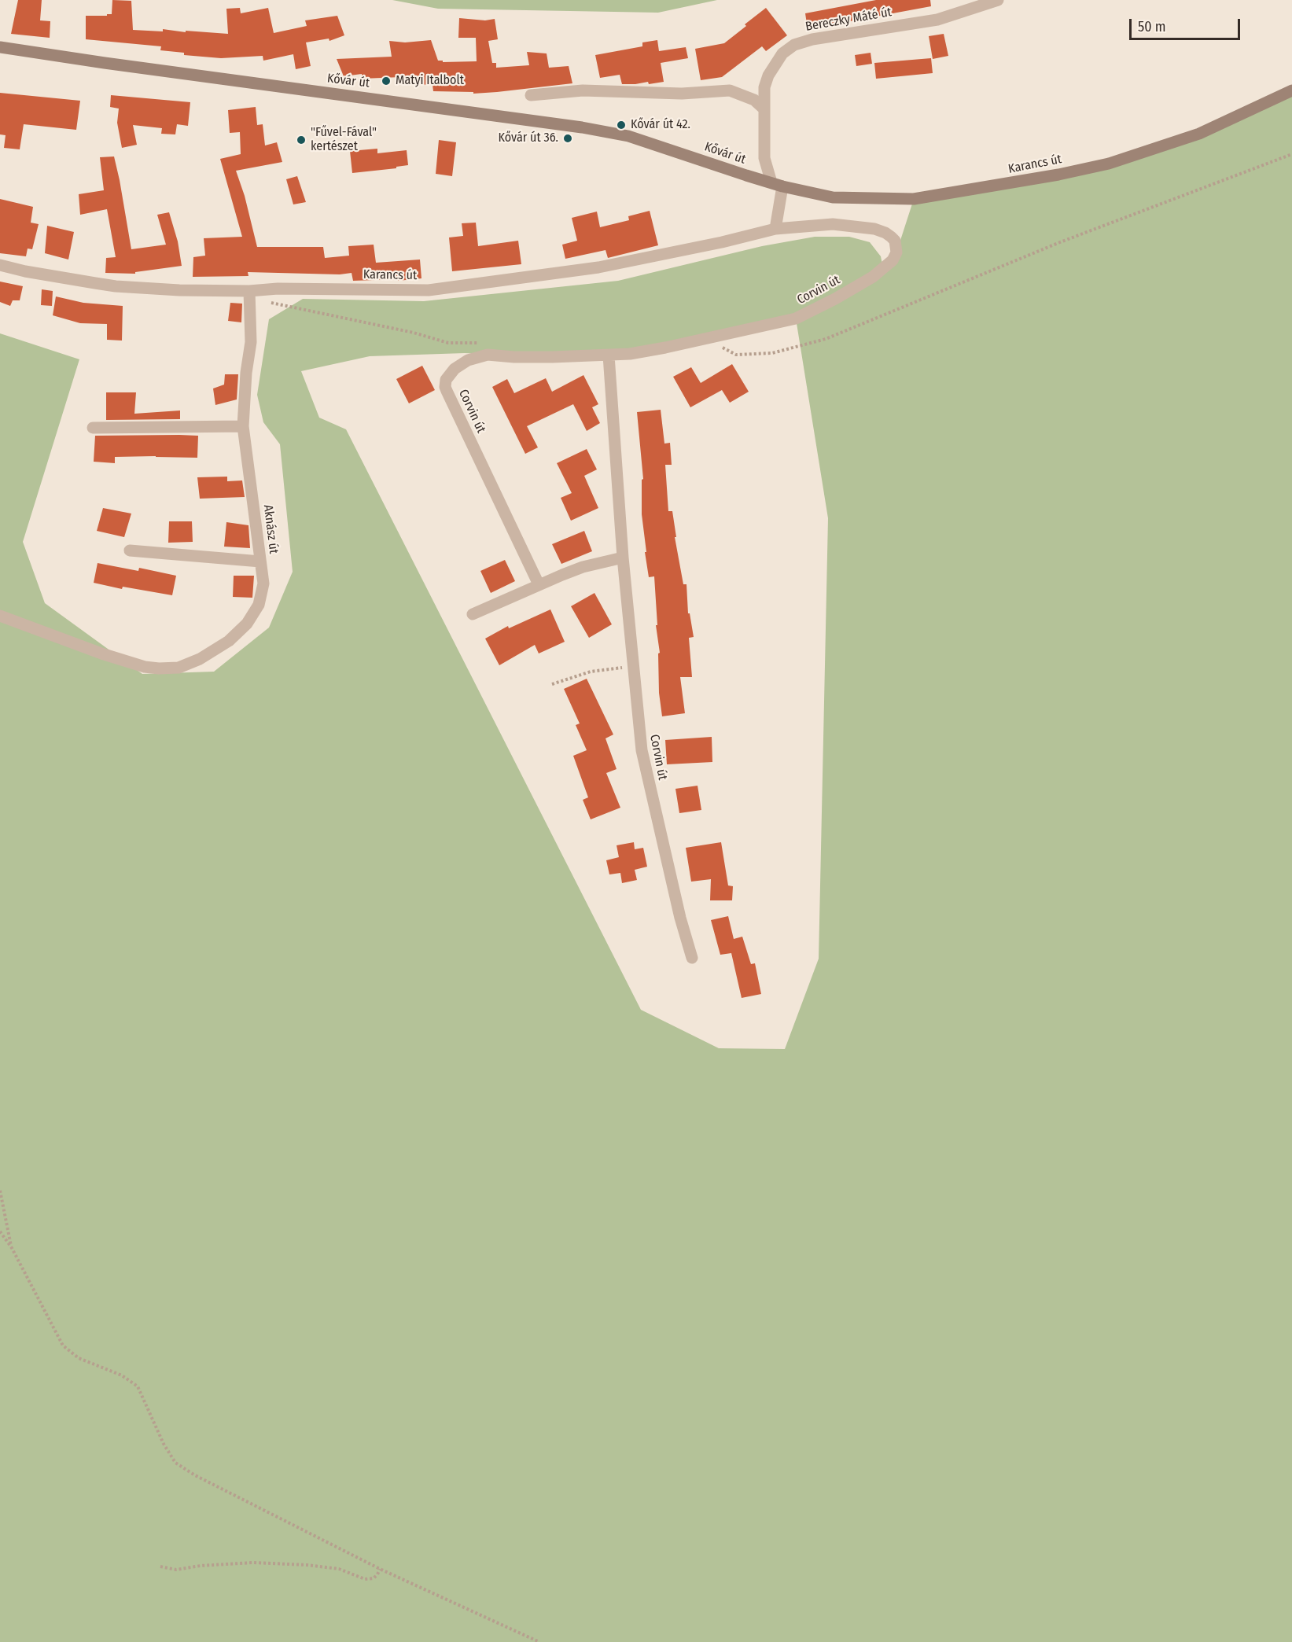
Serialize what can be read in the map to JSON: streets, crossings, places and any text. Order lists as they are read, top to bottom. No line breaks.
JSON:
{"streets":{"main road":["Kővár út","Karancs út"],"street":["Bereczky Máté út","Corvin út","Aknász út"]},"crossings":[["Bereczky Máté út","Kővár út"],["Bereczky Máté út","Karancs út"],["Kővár út","Karancs út"],["Karancs út","Corvin út"],["Karancs út","Aknász út"]],"places":["Matyi Italbolt","Kővár út 42.","Kővár út 36.","\"Fűvel-Fával\" kertészet"],"scale_bar":"50 m"}
